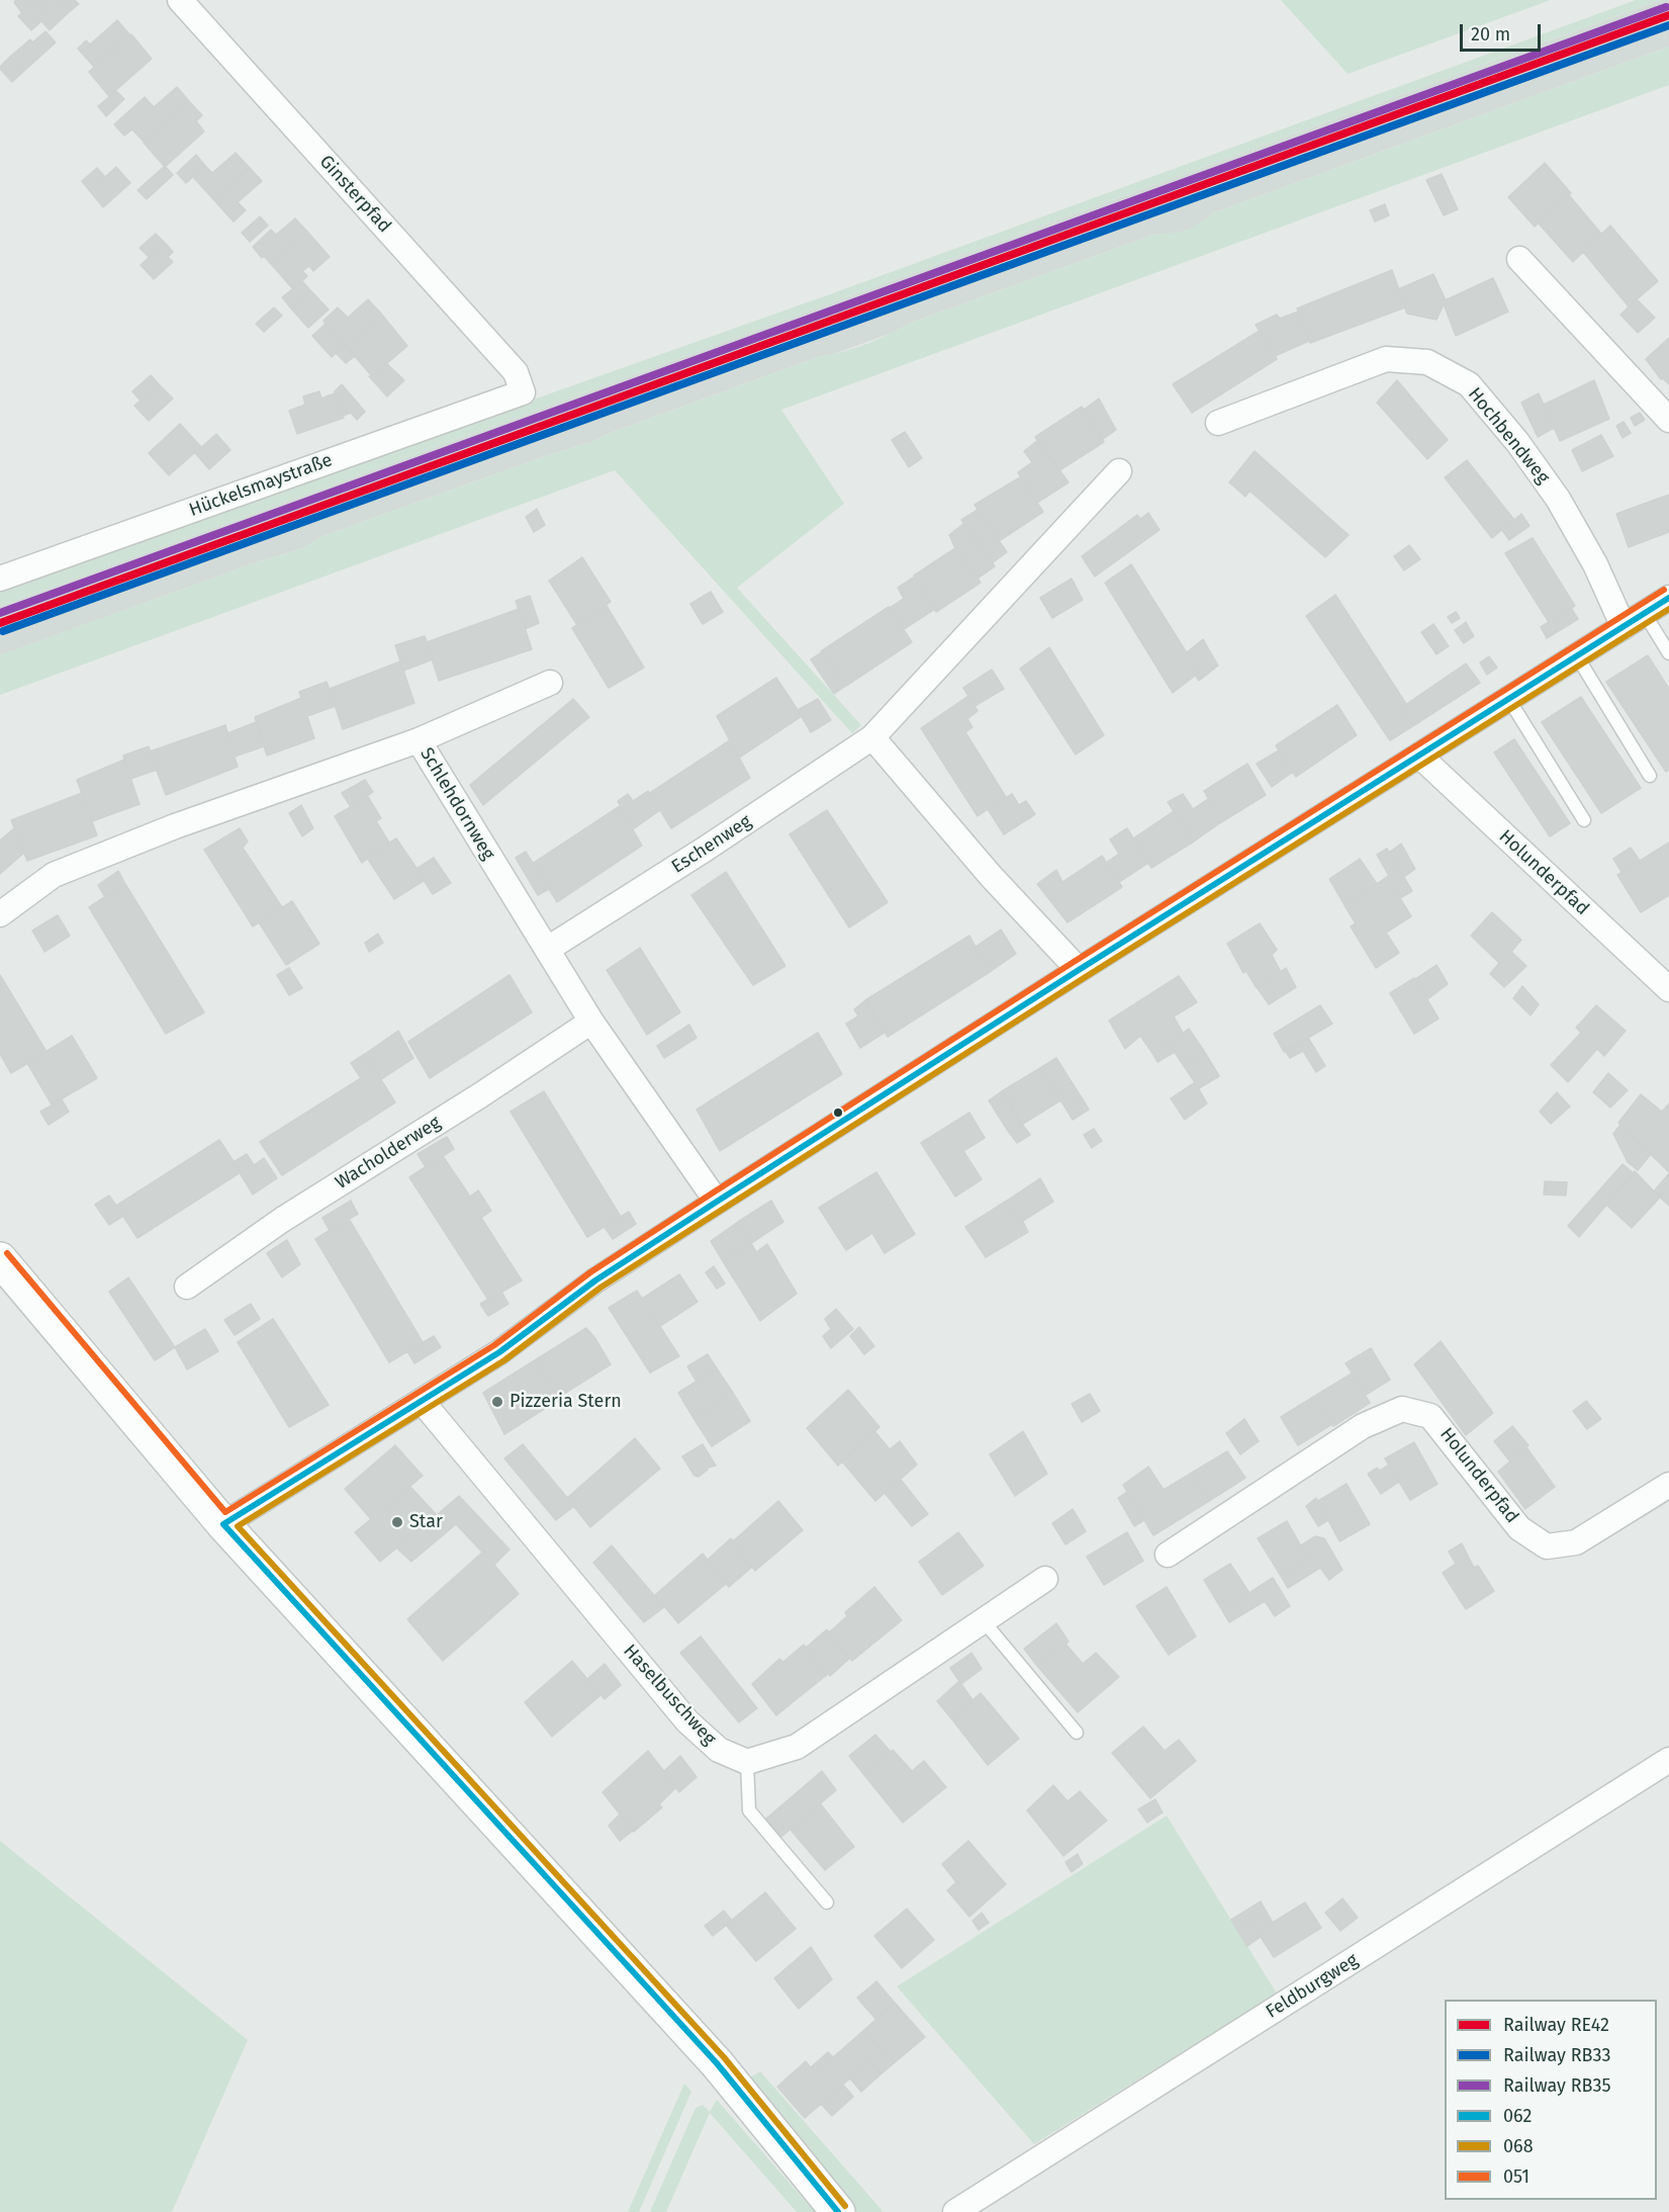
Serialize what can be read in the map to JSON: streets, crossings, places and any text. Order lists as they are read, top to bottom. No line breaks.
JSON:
{"streets":{"street":["Ginsterpfad","Hochbendweg","Hückelsmaystraße","Schlehdornweg","Eschenweg","Holunderpfad","Wacholderweg","Haselbuschweg","Feldburgweg"]},"crossings":[["Ginsterpfad","Hückelsmaystraße"],["Schlehdornweg","Eschenweg"],["Schlehdornweg","Wacholderweg"]],"places":["Pizzeria Stern","Star"],"lines":["rail line RB35","rail line RE42","rail line RB33","transit line 051","transit line 062","transit line 068"],"legend":["Railway RE42","Railway RB33","Railway RB35","062","068","051"],"scale_bar":"20 m"}
